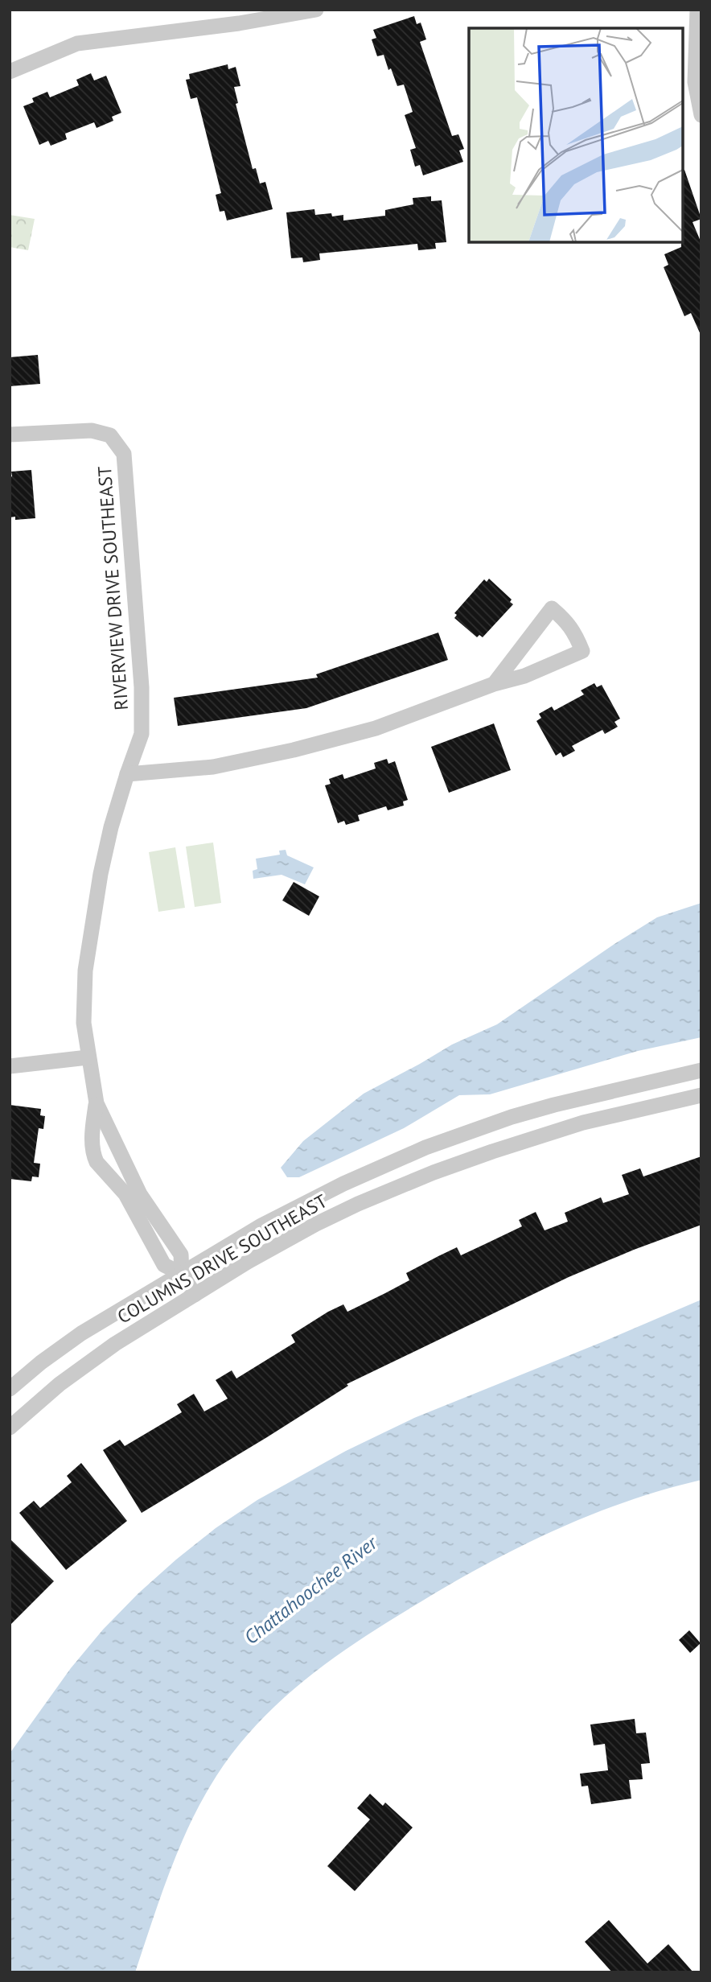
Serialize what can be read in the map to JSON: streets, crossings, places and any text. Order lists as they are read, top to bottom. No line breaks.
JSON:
{"streets":{"street":["RIVERVIEW DRIVE SOUTHEAST","COLUMNS DRIVE SOUTHEAST"]},"crossings":[["RIVERVIEW DRIVE SOUTHEAST","COLUMNS DRIVE SOUTHEAST"]],"water":["Chattahoochee River"]}
